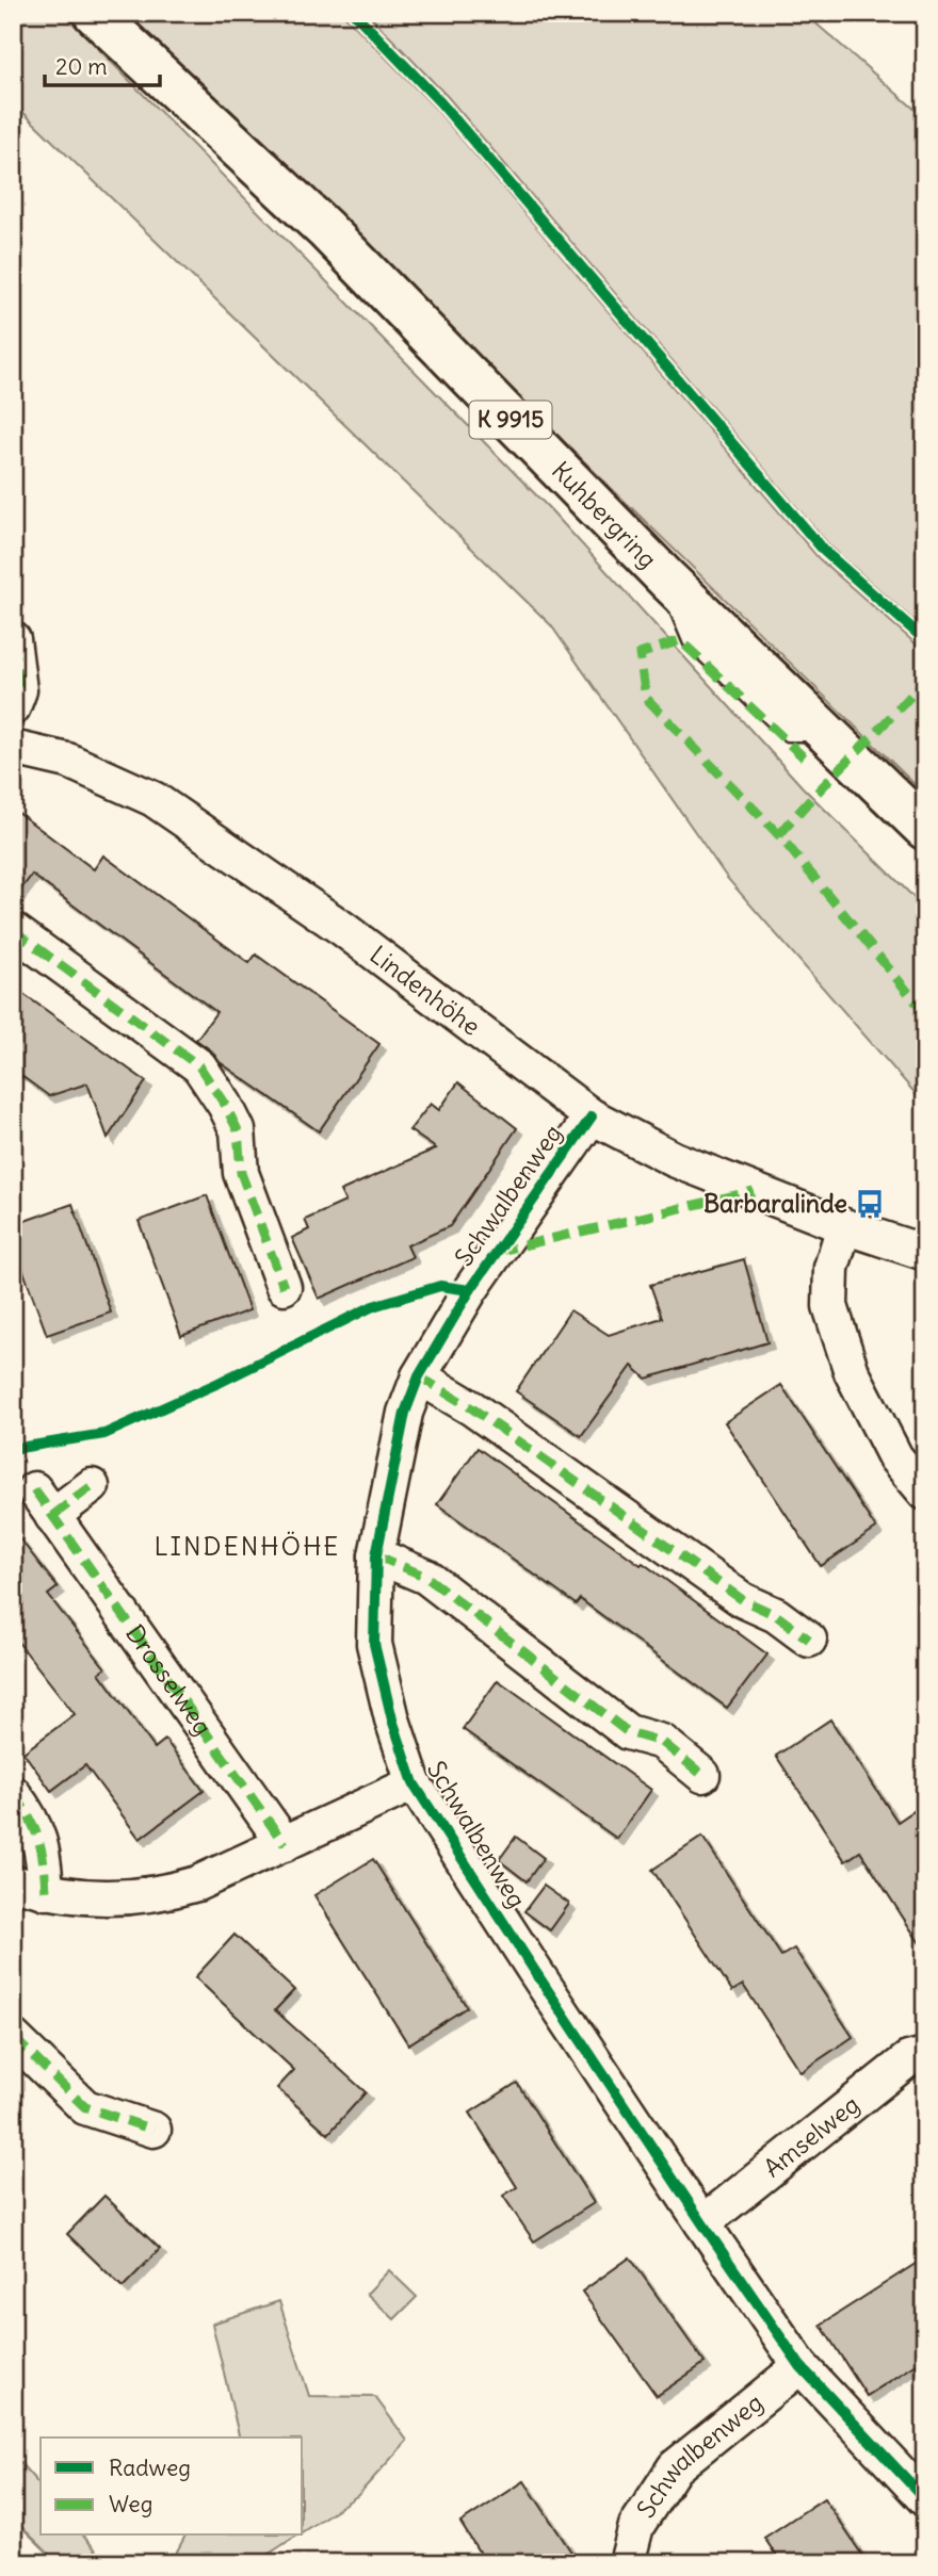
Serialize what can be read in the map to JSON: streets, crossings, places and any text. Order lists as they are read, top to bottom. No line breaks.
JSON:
{"streets":{"main road":["K 9915","Kuhbergring"],"street":["Lindenhöhe","Schwalbenweg","Drosselweg","Amselweg"]},"crossings":[["Lindenhöhe","Schwalbenweg"],["Schwalbenweg","Amselweg"]],"districts":["LINDENHÖHE"],"places":{"bus stop":["Barbaralinde"]},"legend":["Radweg","Weg"],"scale_bar":"20 m"}
